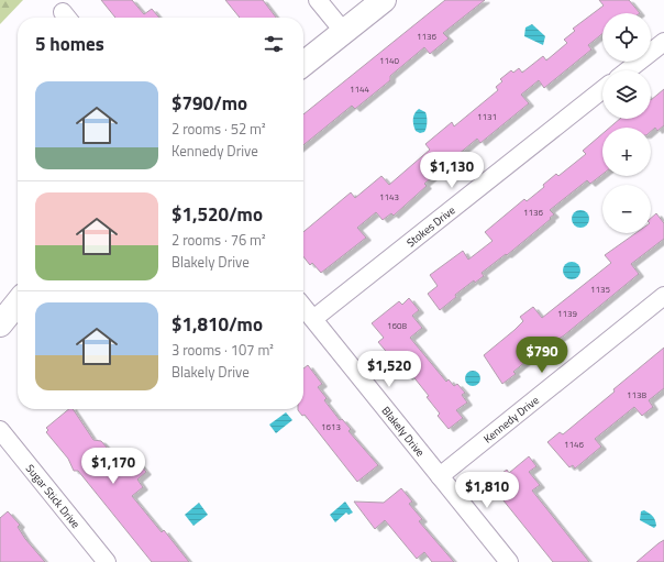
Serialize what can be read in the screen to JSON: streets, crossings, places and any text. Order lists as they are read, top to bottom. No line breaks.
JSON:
{"streets":{"street":["Stokes Drive","Kennedy Drive","Blakely Drive","Sugar Stick Drive"]},"crossings":[["Stokes Drive","Blakely Drive"],["Kennedy Drive","Blakely Drive"]],"house_numbers":["1136","1140","1144","1131","1143","1136","1135","1139","1608","1138","1613","1146"],"page":{"map_buttons":["+","−"],"heading":"5 homes","list":[{"name":"$790/mo","note":"2 rooms · 52 m² · Kennedy Drive"},{"name":"$1,520/mo","note":"2 rooms · 76 m² · Blakely Drive"},{"name":"$1,810/mo","note":"3 rooms · 107 m² · Blakely Drive"}],"price":["$1,130","$790","$1,520","$1,170","$1,810"]}}
